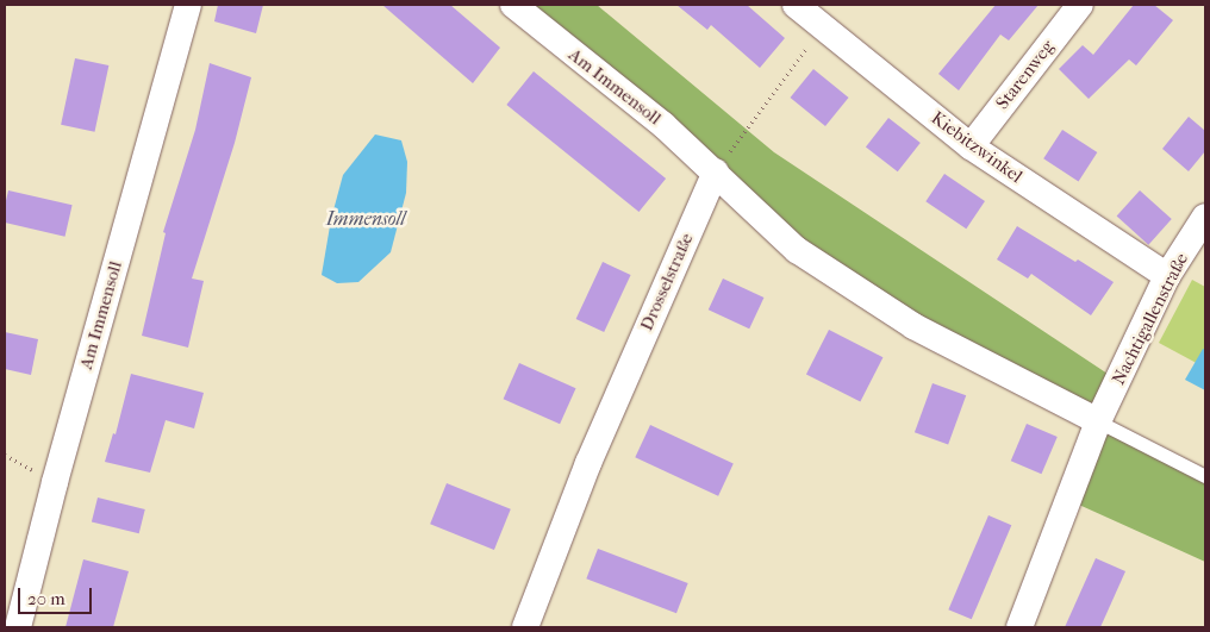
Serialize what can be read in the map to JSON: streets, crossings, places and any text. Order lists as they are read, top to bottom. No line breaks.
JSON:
{"streets":{"street":["Starenweg","Am Immensoll","Kiebitzwinkel","Drosselstraße","Nachtigallenstraße"]},"crossings":[["Starenweg","Kiebitzwinkel"],["Am Immensoll","Drosselstraße"],["Kiebitzwinkel","Nachtigallenstraße"]],"water":["Immensoll"],"scale_bar":"20 m"}
